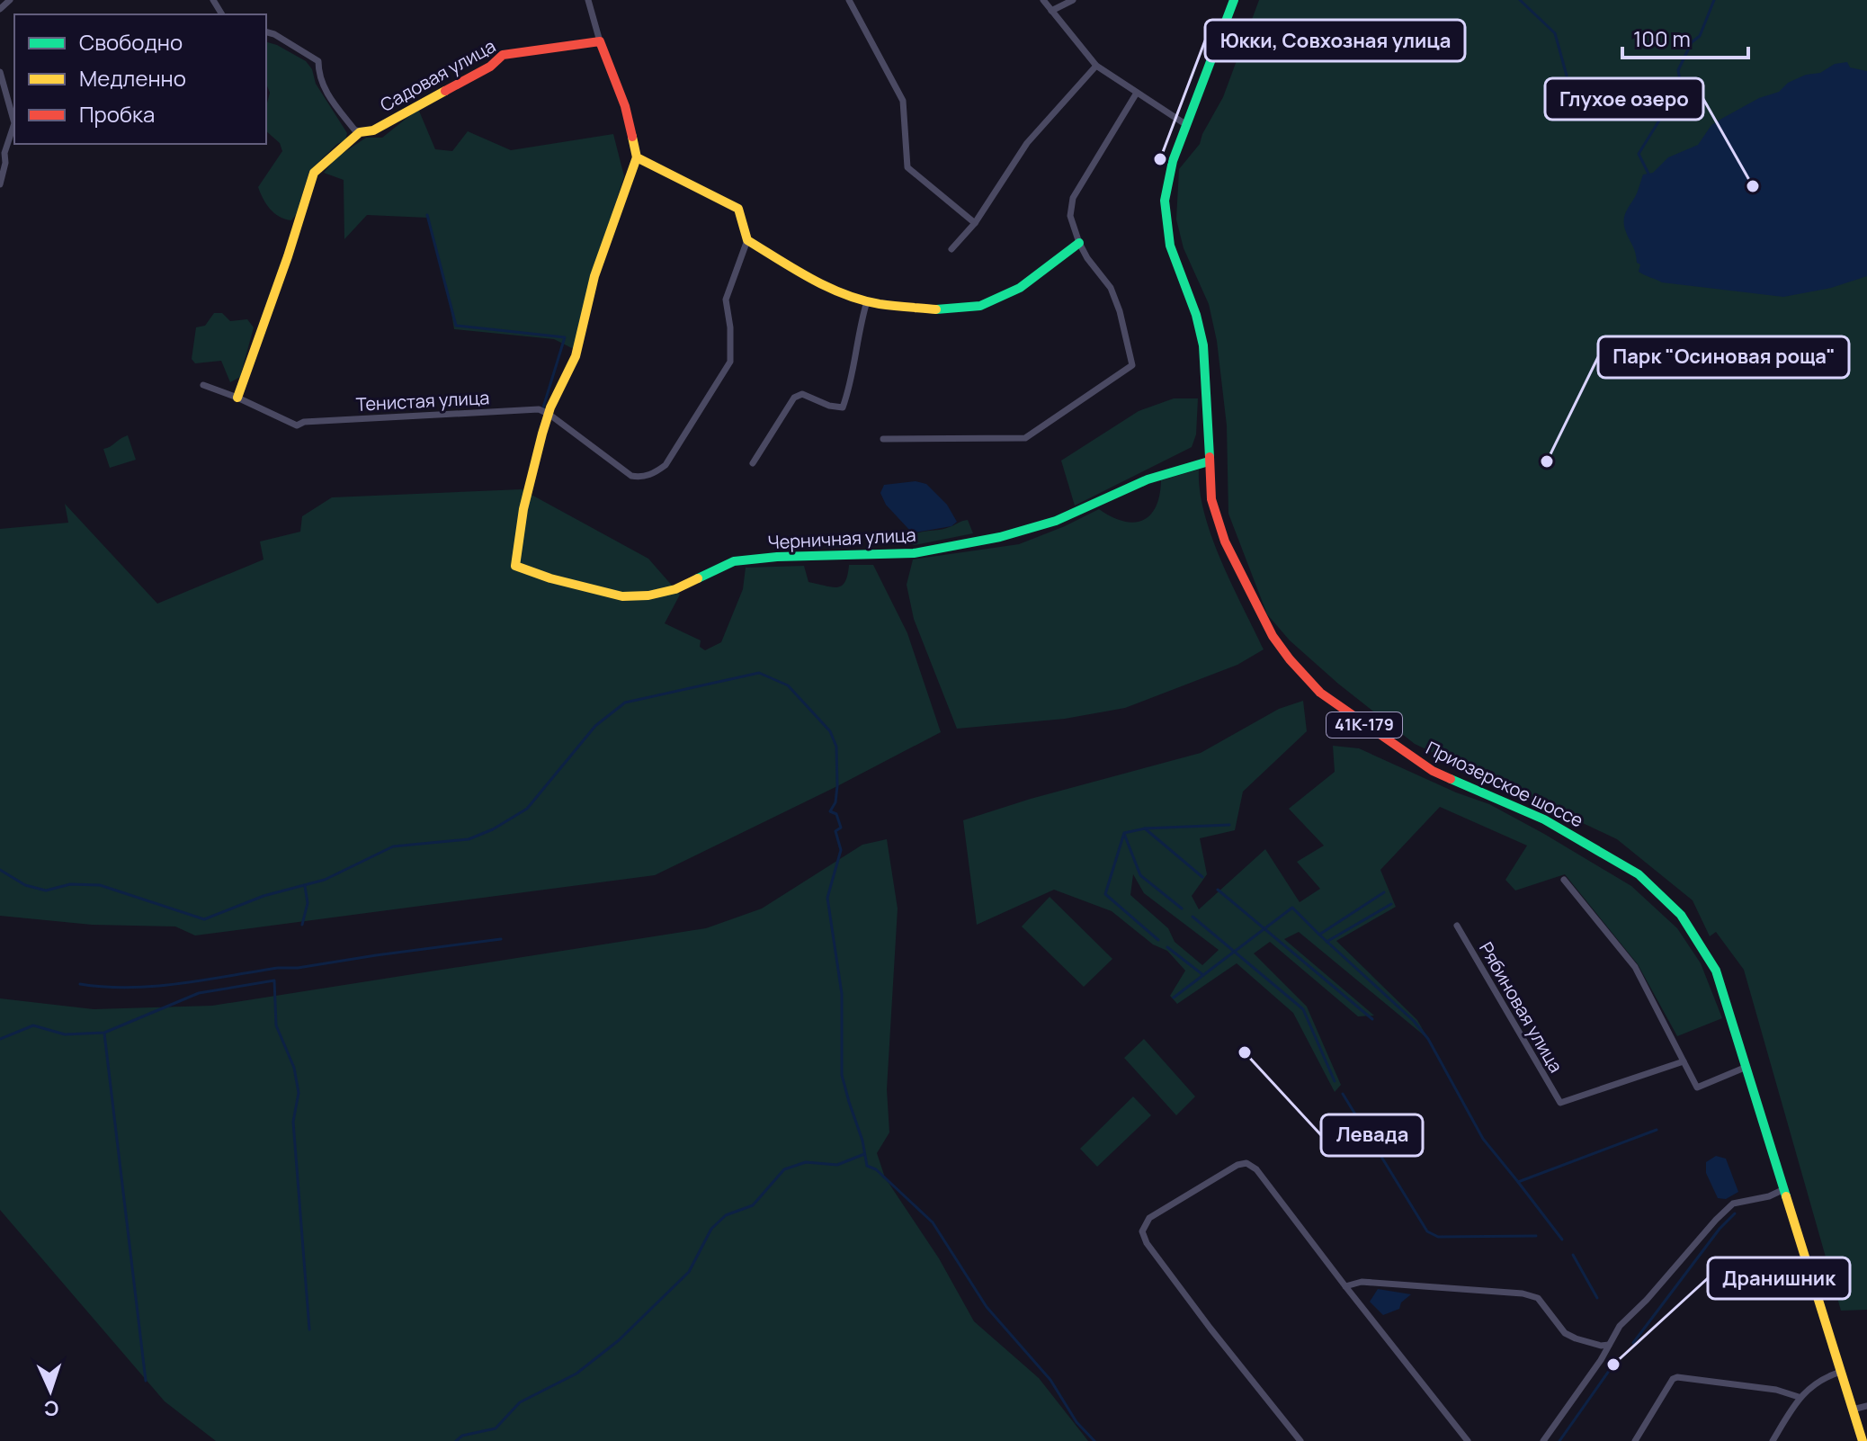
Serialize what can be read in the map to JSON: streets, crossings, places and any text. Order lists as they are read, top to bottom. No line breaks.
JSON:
{"streets":{"street":["Садовая улица","Тенистая улица","Черничная улица","41К-179","Приозерское шоссе","Рябиновая улица"]},"crossings":[["Садовая улица","Тенистая улица"],["Тенистая улица","Черничная улица"],["Черничная улица","Приозерское шоссе"]],"places":["Юкки, Совхозная улица","Глухое озеро","Парк \"Осиновая роща\"","Левада","Дранишник"],"legend":["Свободно","Медленно","Пробка"],"scale_bar":"100 m","north":"bottom"}
